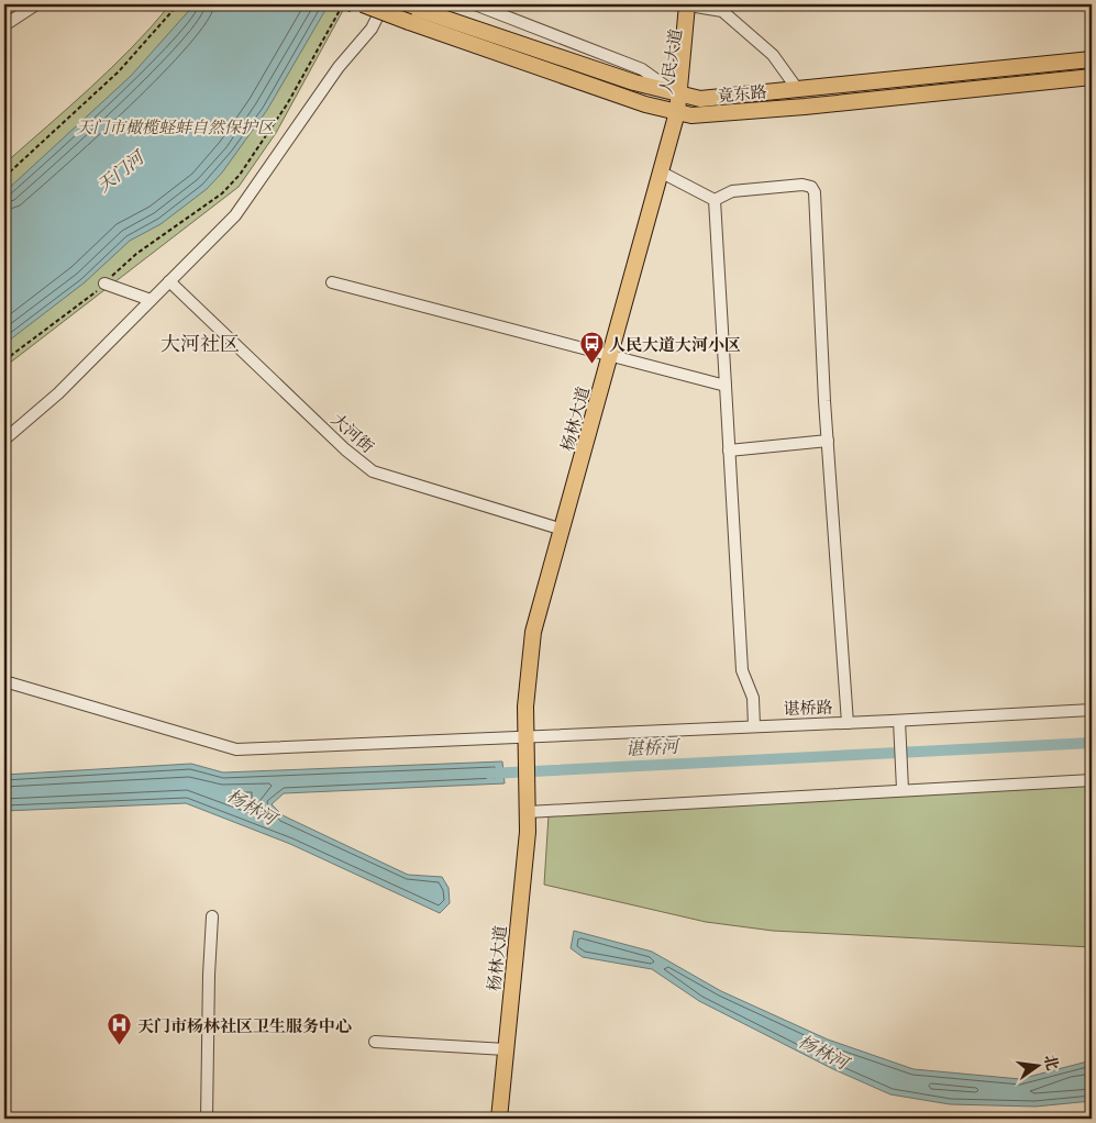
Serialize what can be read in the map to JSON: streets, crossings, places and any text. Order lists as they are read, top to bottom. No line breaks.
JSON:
{"streets":{"main road":["人民大道","竟东路","杨林大道"],"street":["大河街","谌桥路"]},"crossings":[["人民大道","竟东路"],["人民大道","杨林大道"],["竟东路","杨林大道"],["杨林大道","大河街"],["杨林大道","谌桥路"]],"districts":["大河社区"],"water":["天门河","谌桥河","杨林河"],"parks":["天门市橄榄蛏蚌自然保护区"],"places":{"bus stop":["人民大道大河小区"],"hospital":["天门市杨林社区卫生服务中心"]},"north":"right"}
